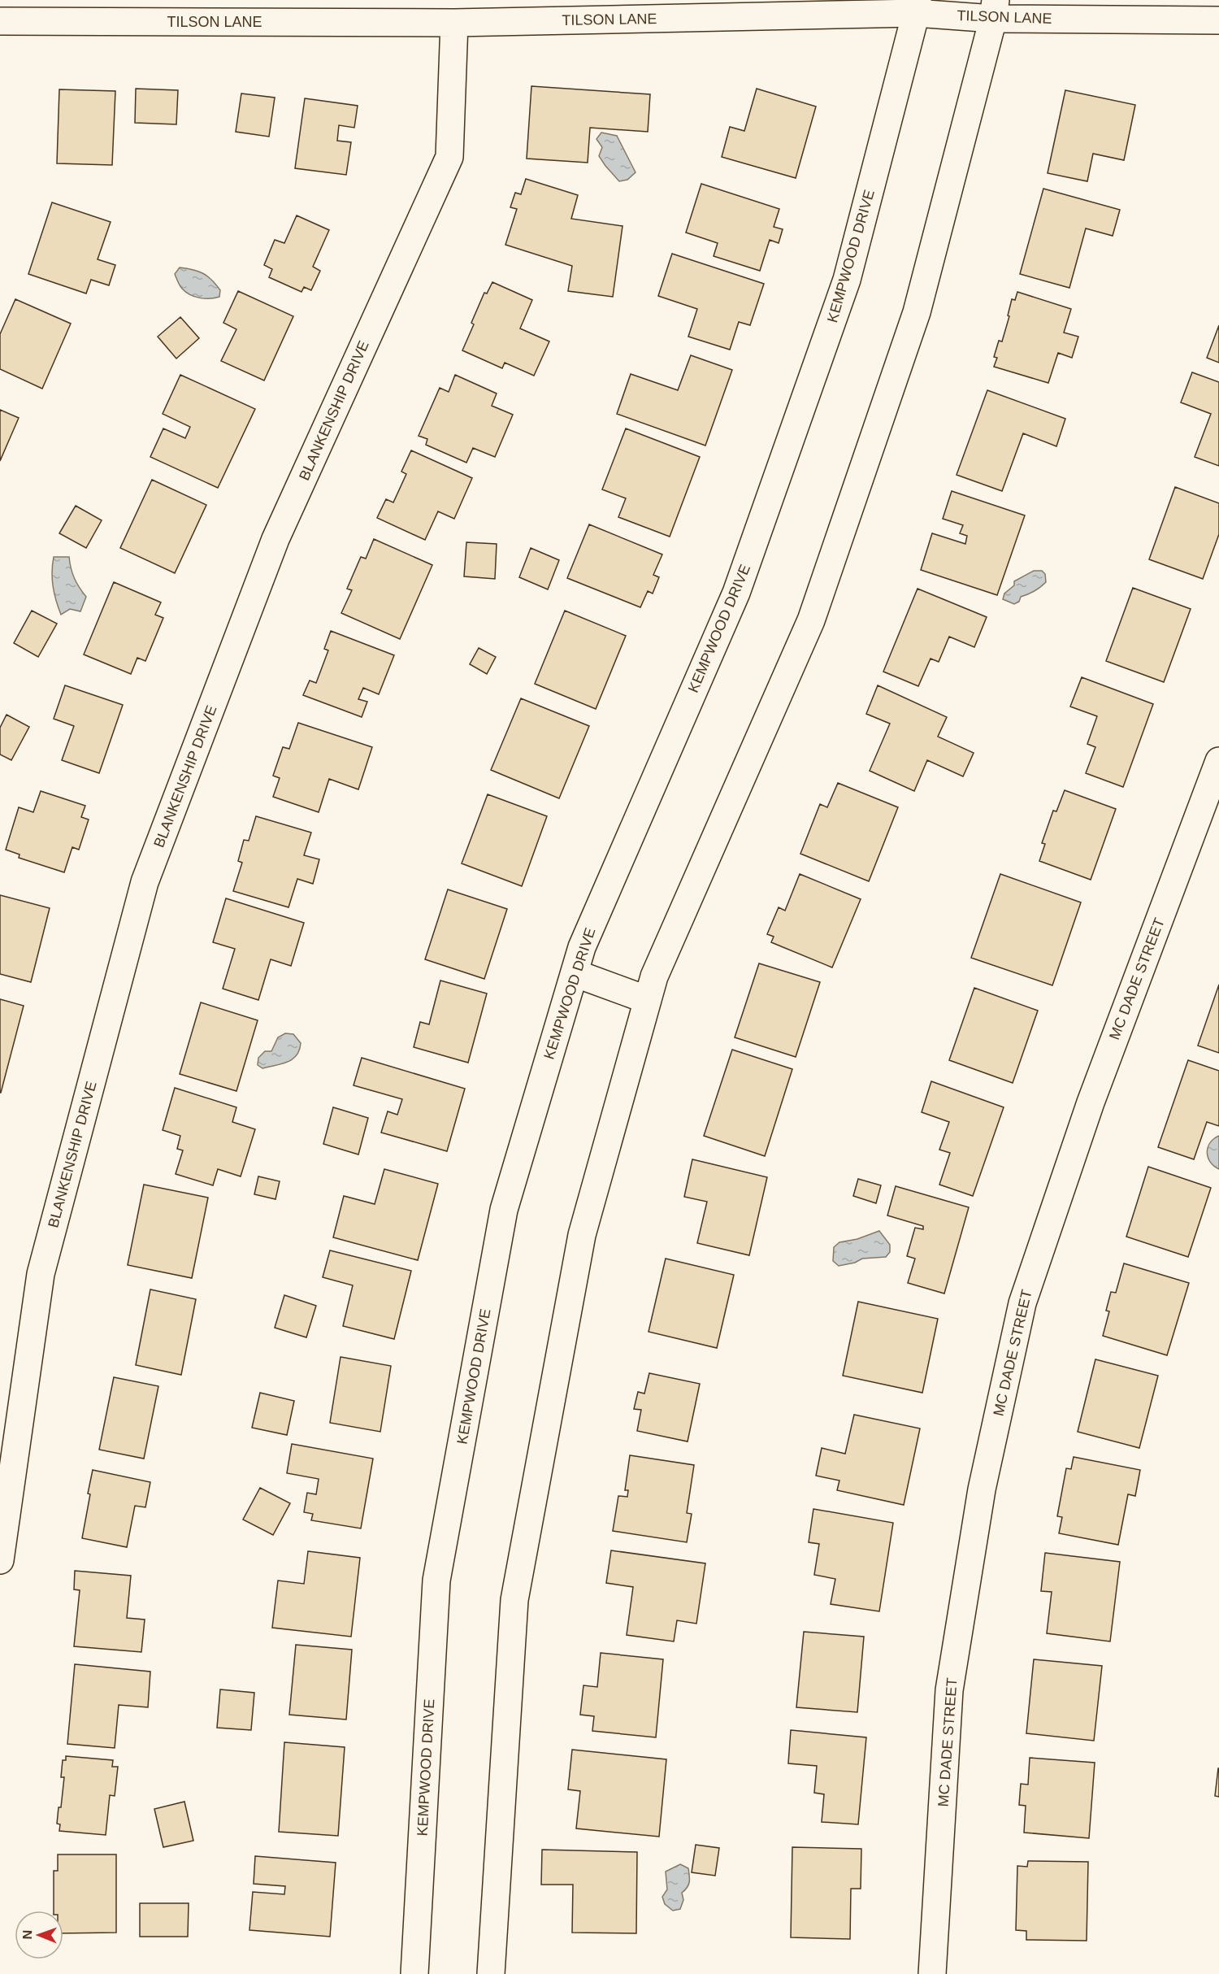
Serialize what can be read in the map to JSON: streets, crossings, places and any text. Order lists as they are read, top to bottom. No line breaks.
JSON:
{"streets":{"main road":["TILSON LANE","KEMPWOOD DRIVE","BLANKENSHIP DRIVE","MC DADE STREET"]},"crossings":[["TILSON LANE","KEMPWOOD DRIVE"],["TILSON LANE","BLANKENSHIP DRIVE"]],"north":"left"}
